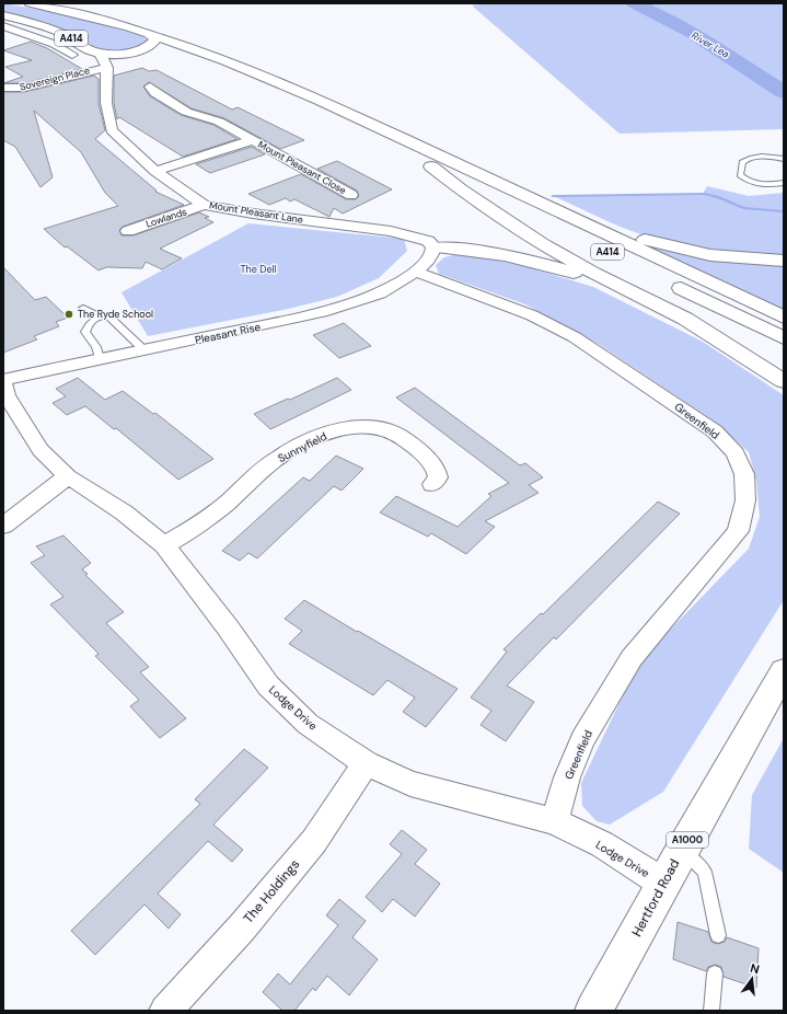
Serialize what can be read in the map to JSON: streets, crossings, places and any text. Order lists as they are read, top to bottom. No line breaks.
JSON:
{"streets":{"main road":["A414","A1000","Hertford Road"],"street":["Sovereign Place","Mount Pleasant Close","Mount Pleasant Lane","Lowlands","Pleasant Rise","Greenfield","Sunnyfield","Lodge Drive","The Holdings"]},"crossings":[["A414","Sovereign Place"],["A414","Mount Pleasant Lane"],["Sovereign Place","Mount Pleasant Lane"],["Mount Pleasant Close","Mount Pleasant Lane"],["Mount Pleasant Lane","Lowlands"],["Mount Pleasant Lane","Pleasant Rise"],["Pleasant Rise","Greenfield"],["Pleasant Rise","Lodge Drive"],["Greenfield","Lodge Drive"],["Sunnyfield","Lodge Drive"],["Lodge Drive","The Holdings"],["Lodge Drive","Hertford Road"]],"water":["River Lea"],"parks":["The Dell"],"places":["The Ryde School"],"north":"top"}
